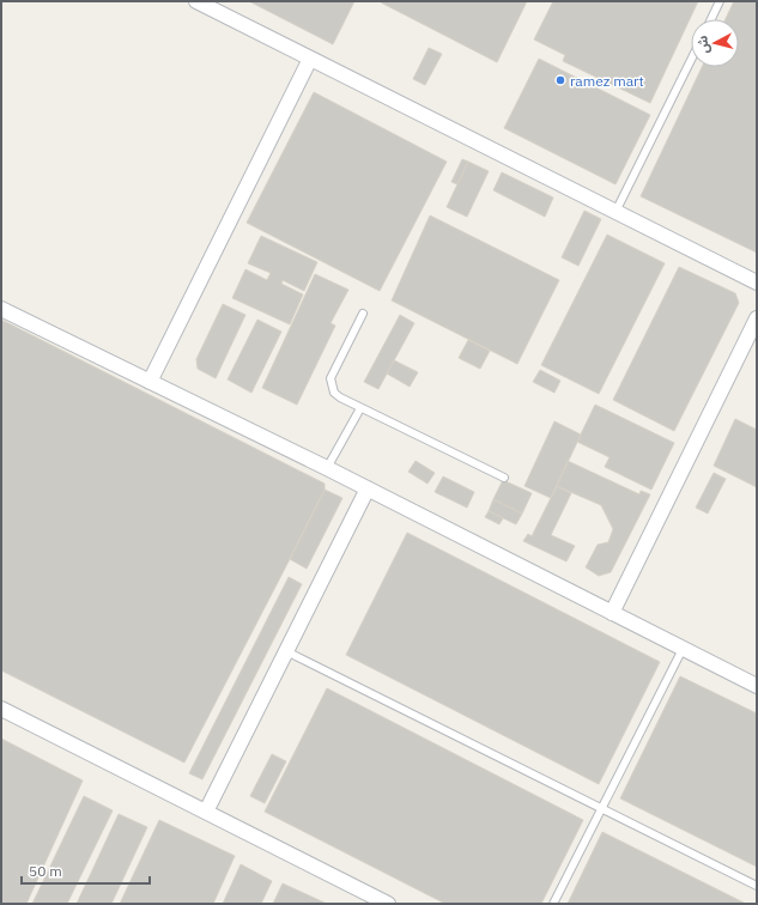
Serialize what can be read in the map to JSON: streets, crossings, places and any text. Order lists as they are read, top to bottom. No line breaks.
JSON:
{"places":["ramez mart"],"scale_bar":"50 m","north":"left"}
